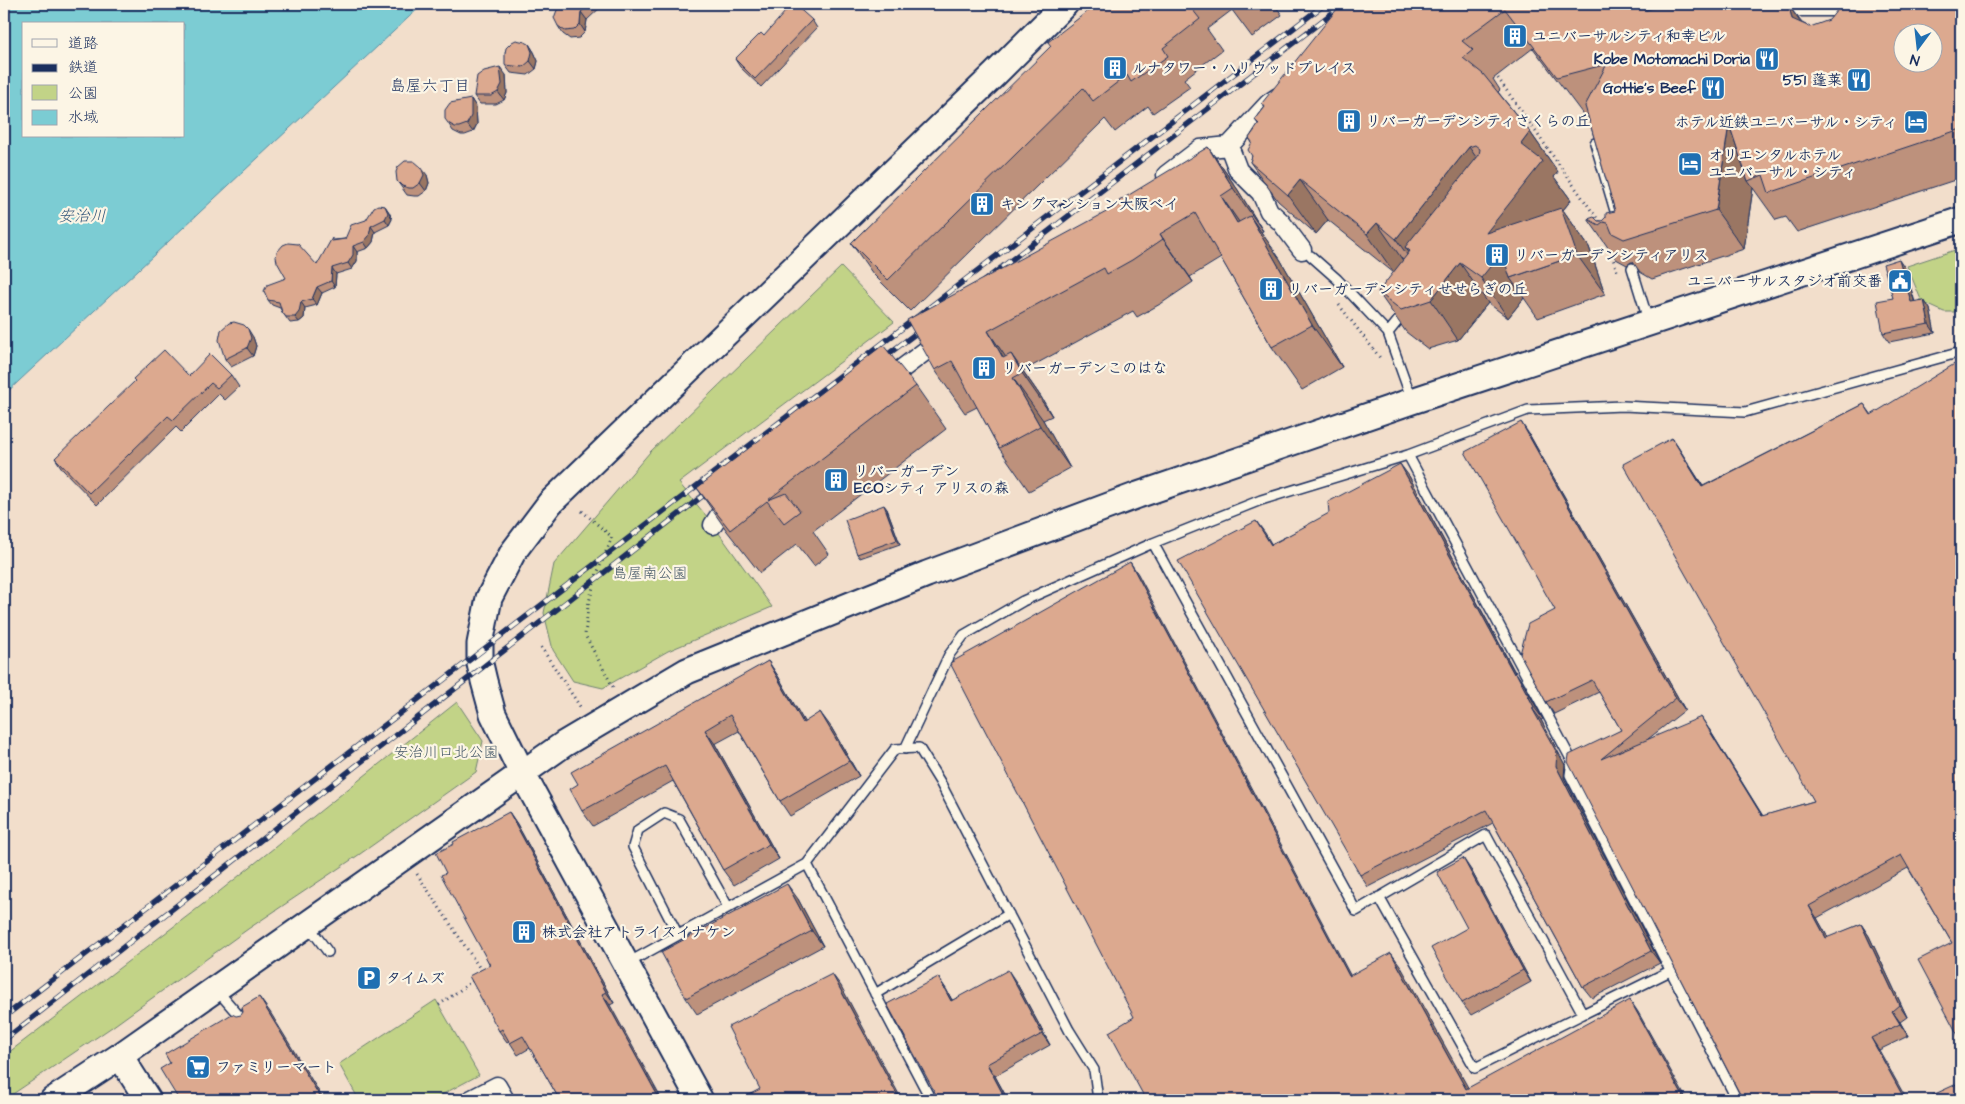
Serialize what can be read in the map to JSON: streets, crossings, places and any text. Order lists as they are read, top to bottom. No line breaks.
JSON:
{"districts":["島屋六丁目"],"water":["安治川"],"parks":["島屋南公園","安治川口北公園"],"places":{"building":["ユニバーサルシティ和幸ビル","ルナタワー・ハリウッドプレイス","リバーガーデンシティさくらの丘","キングマンション大阪ベイ","リバーガーデンシティアリス","リバーガーデンシティせせらぎの丘","リバーガーデンこのはな","リバーガーデン ECOシティ アリスの森","株式会社アトライズイナケン"],"restaurant":["Kobe Motomachi Doria","551 蓬莱","Gottie's Beef"],"hotel":["ホテル近鉄ユニバーサル・シティ","オリエンタルホテル ユニバーサル・シティ"],"public building":["ユニバーサルスタジオ前交番"],"parking":["タイムズ"],"supermarket":["ファミリーマート"]},"legend":["道路","鉄道","公園","水域"],"north":"bottom"}
